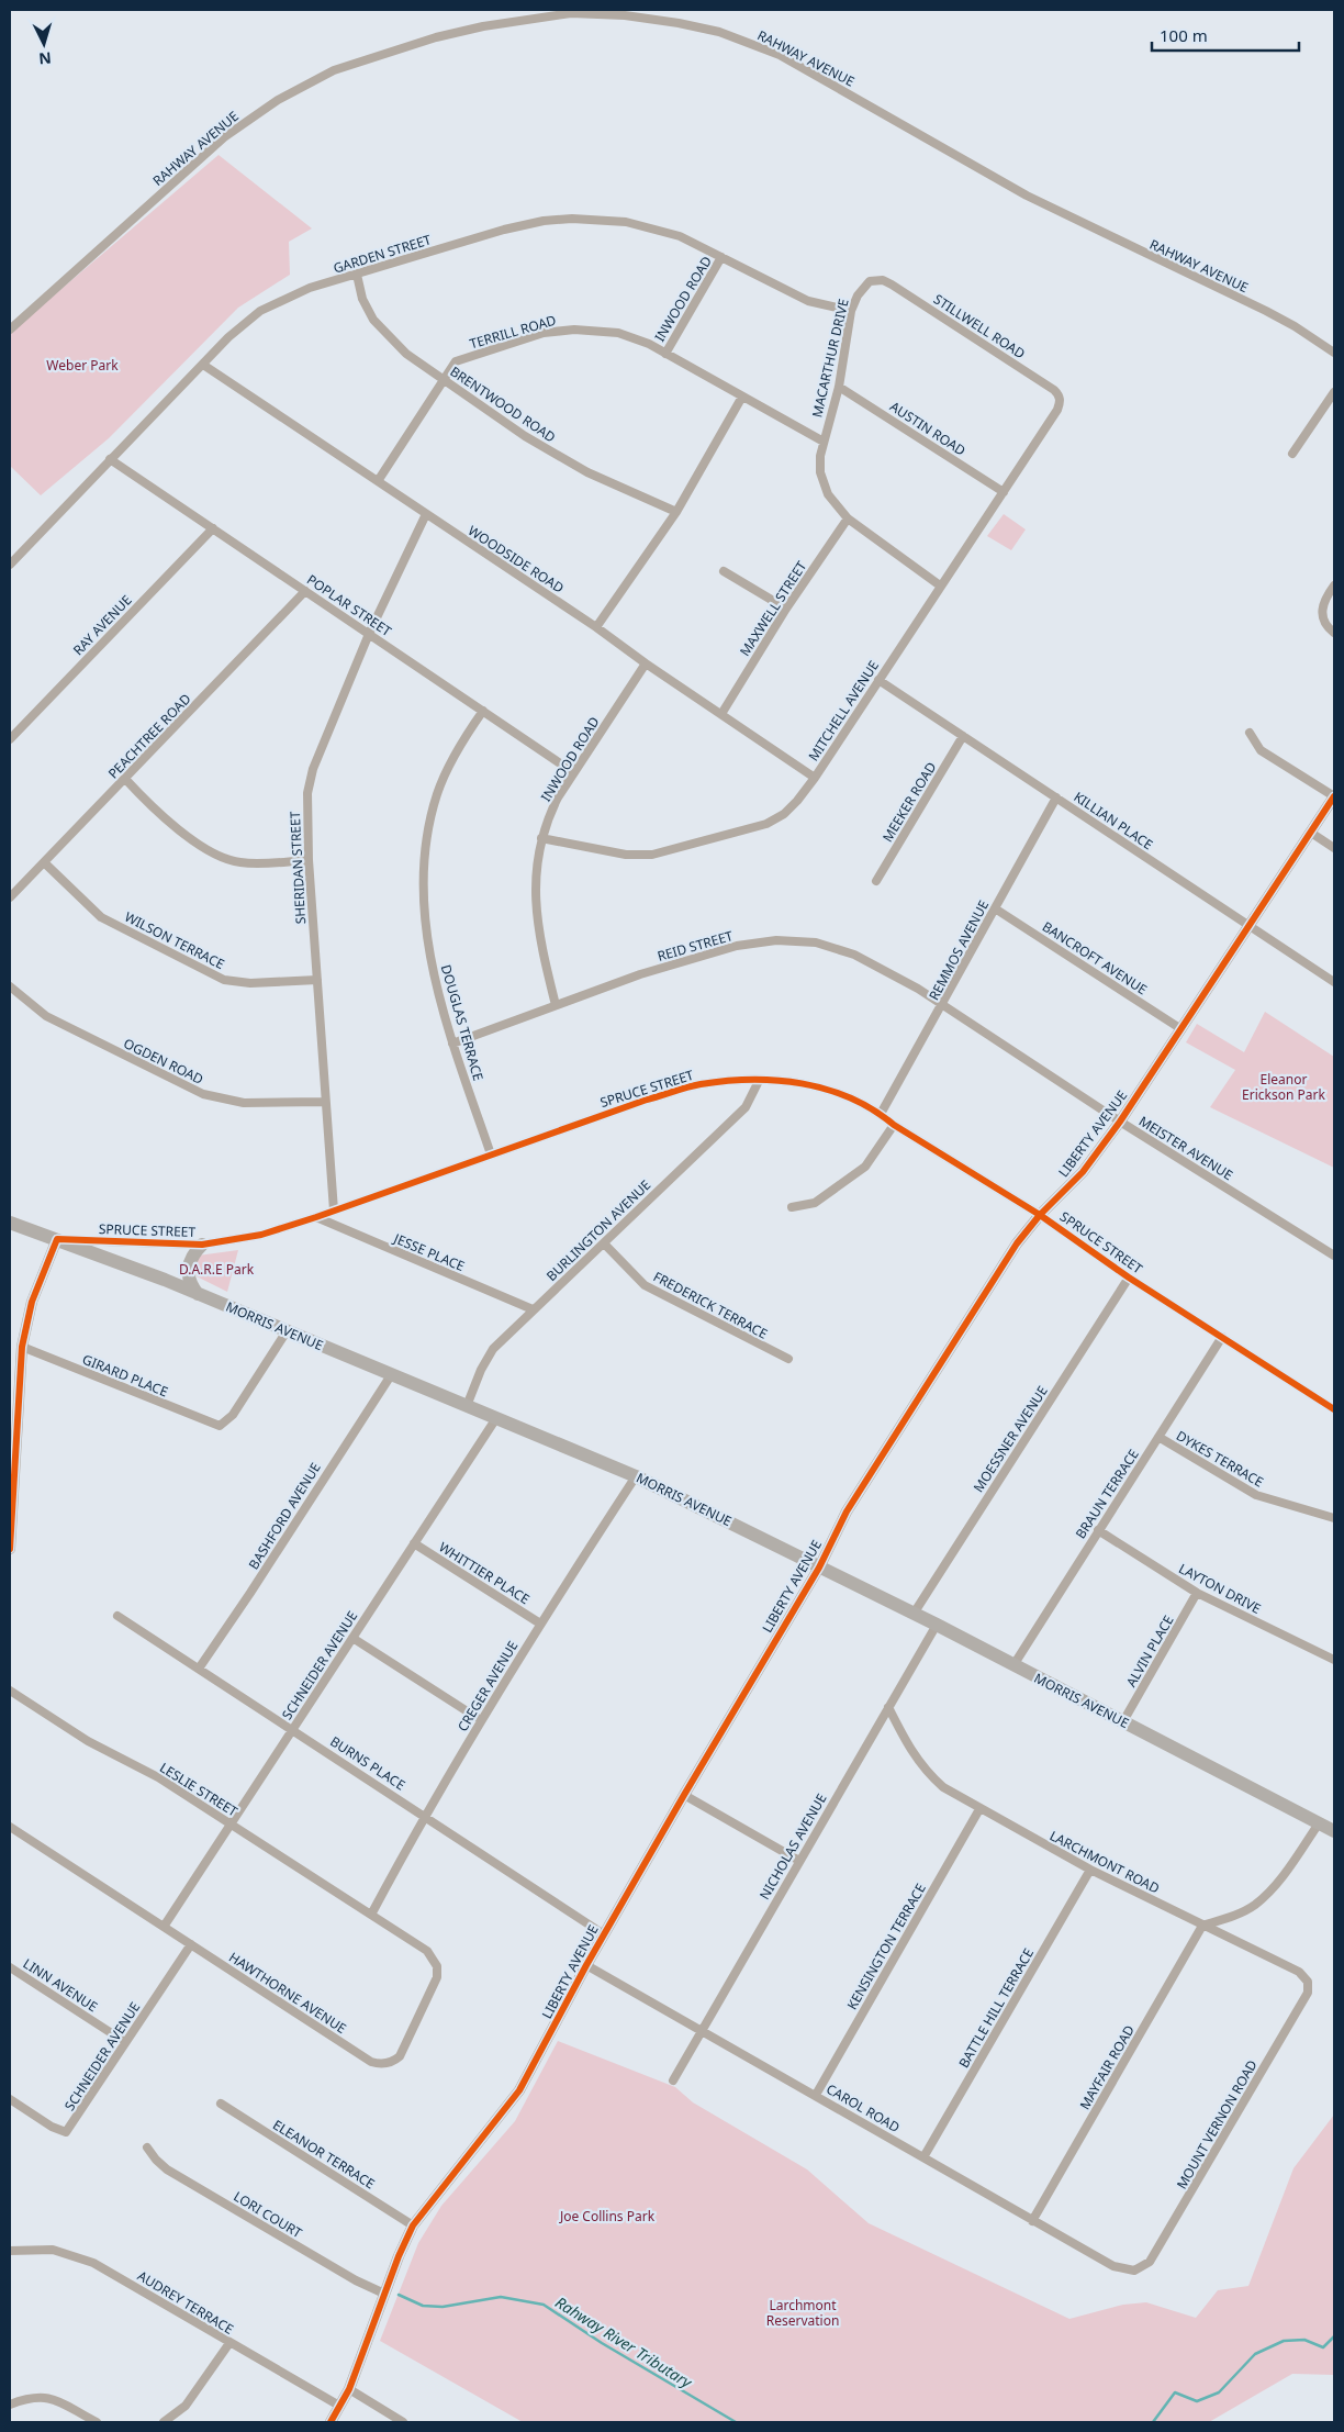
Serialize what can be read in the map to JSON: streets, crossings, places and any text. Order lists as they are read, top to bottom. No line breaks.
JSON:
{"streets":{"main road":["MORRIS AVENUE"],"street":["RAHWAY AVENUE","GARDEN STREET","INWOOD ROAD","STILLWELL ROAD","TERRILL ROAD","MACARTHUR DRIVE","BRENTWOOD ROAD","AUSTIN ROAD","WOODSIDE ROAD","POPLAR STREET","MAXWELL STREET","RAY AVENUE","MITCHELL AVENUE","PEACHTREE ROAD","MEEKER ROAD","KILLIAN PLACE","SHERIDAN STREET","WILSON TERRACE","REID STREET","REMMOS AVENUE","BANCROFT AVENUE","DOUGLAS TERRACE","OGDEN ROAD","SPRUCE STREET","LIBERTY AVENUE","MEISTER AVENUE","BURLINGTON AVENUE","JESSE PLACE","FREDERICK TERRACE","GIRARD PLACE","MOESSNER AVENUE","DYKES TERRACE","BRAUN TERRACE","BASHFORD AVENUE","WHITTIER PLACE","LAYTON DRIVE","ALVIN PLACE","SCHNEIDER AVENUE","CREGER AVENUE","BURNS PLACE","LESLIE STREET","NICHOLAS AVENUE","LARCHMONT ROAD","KENSINGTON TERRACE","LINN AVENUE","HAWTHORNE AVENUE","BATTLE HILL TERRACE","MAYFAIR ROAD","CAROL ROAD","MOUNT VERNON ROAD","ELEANOR TERRACE","LORI COURT","AUDREY TERRACE"]},"crossings":[["GARDEN STREET","INWOOD ROAD"],["GARDEN STREET","MACARTHUR DRIVE"],["GARDEN STREET","BRENTWOOD ROAD"],["GARDEN STREET","WOODSIDE ROAD"],["GARDEN STREET","POPLAR STREET"],["INWOOD ROAD","TERRILL ROAD"],["INWOOD ROAD","WOODSIDE ROAD"],["INWOOD ROAD","POPLAR STREET"],["INWOOD ROAD","MITCHELL AVENUE"],["INWOOD ROAD","REID STREET"],["STILLWELL ROAD","MACARTHUR DRIVE"],["STILLWELL ROAD","MITCHELL AVENUE"],["TERRILL ROAD","MACARTHUR DRIVE"],["TERRILL ROAD","BRENTWOOD ROAD"],["TERRILL ROAD","WOODSIDE ROAD"],["MACARTHUR DRIVE","AUSTIN ROAD"],["MACARTHUR DRIVE","MAXWELL STREET"],["MACARTHUR DRIVE","MITCHELL AVENUE"],["AUSTIN ROAD","MITCHELL AVENUE"],["WOODSIDE ROAD","MAXWELL STREET"],["WOODSIDE ROAD","MITCHELL AVENUE"],["WOODSIDE ROAD","SHERIDAN STREET"],["POPLAR STREET","RAY AVENUE"],["POPLAR STREET","PEACHTREE ROAD"],["POPLAR STREET","SHERIDAN STREET"],["POPLAR STREET","DOUGLAS TERRACE"],["MITCHELL AVENUE","KILLIAN PLACE"],["PEACHTREE ROAD","WILSON TERRACE"],["MEEKER ROAD","KILLIAN PLACE"],["KILLIAN PLACE","REMMOS AVENUE"],["KILLIAN PLACE","LIBERTY AVENUE"],["SHERIDAN STREET","WILSON TERRACE"],["SHERIDAN STREET","OGDEN ROAD"],["SHERIDAN STREET","SPRUCE STREET"],["REID STREET","REMMOS AVENUE"],["REID STREET","DOUGLAS TERRACE"],["REID STREET","MEISTER AVENUE"],["REMMOS AVENUE","BANCROFT AVENUE"],["REMMOS AVENUE","SPRUCE STREET"],["REMMOS AVENUE","MEISTER AVENUE"],["BANCROFT AVENUE","LIBERTY AVENUE"],["DOUGLAS TERRACE","SPRUCE STREET"],["SPRUCE STREET","LIBERTY AVENUE"],["SPRUCE STREET","BURLINGTON AVENUE"],["SPRUCE STREET","JESSE PLACE"],["SPRUCE STREET","MORRIS AVENUE"],["SPRUCE STREET","MOESSNER AVENUE"],["SPRUCE STREET","BRAUN TERRACE"],["LIBERTY AVENUE","MEISTER AVENUE"],["LIBERTY AVENUE","MORRIS AVENUE"],["LIBERTY AVENUE","BURNS PLACE"],["LIBERTY AVENUE","CAROL ROAD"],["LIBERTY AVENUE","ELEANOR TERRACE"],["LIBERTY AVENUE","LORI COURT"],["LIBERTY AVENUE","AUDREY TERRACE"],["BURLINGTON AVENUE","JESSE PLACE"],["BURLINGTON AVENUE","FREDERICK TERRACE"],["BURLINGTON AVENUE","MORRIS AVENUE"],["MORRIS AVENUE","GIRARD PLACE"],["MORRIS AVENUE","MOESSNER AVENUE"],["MORRIS AVENUE","BRAUN TERRACE"],["MORRIS AVENUE","BASHFORD AVENUE"],["MORRIS AVENUE","ALVIN PLACE"],["MORRIS AVENUE","SCHNEIDER AVENUE"],["MORRIS AVENUE","CREGER AVENUE"],["MORRIS AVENUE","NICHOLAS AVENUE"],["DYKES TERRACE","BRAUN TERRACE"],["BRAUN TERRACE","LAYTON DRIVE"],["BASHFORD AVENUE","BURNS PLACE"],["WHITTIER PLACE","SCHNEIDER AVENUE"],["WHITTIER PLACE","CREGER AVENUE"],["LAYTON DRIVE","ALVIN PLACE"],["SCHNEIDER AVENUE","BURNS PLACE"],["SCHNEIDER AVENUE","LESLIE STREET"],["SCHNEIDER AVENUE","LINN AVENUE"],["SCHNEIDER AVENUE","HAWTHORNE AVENUE"],["CREGER AVENUE","BURNS PLACE"],["CREGER AVENUE","LESLIE STREET"],["CREGER AVENUE","HAWTHORNE AVENUE"],["LESLIE STREET","HAWTHORNE AVENUE"],["NICHOLAS AVENUE","LARCHMONT ROAD"],["NICHOLAS AVENUE","CAROL ROAD"],["LARCHMONT ROAD","KENSINGTON TERRACE"],["LARCHMONT ROAD","BATTLE HILL TERRACE"],["LARCHMONT ROAD","MAYFAIR ROAD"],["LARCHMONT ROAD","MOUNT VERNON ROAD"],["KENSINGTON TERRACE","CAROL ROAD"],["BATTLE HILL TERRACE","CAROL ROAD"],["MAYFAIR ROAD","CAROL ROAD"],["CAROL ROAD","MOUNT VERNON ROAD"]],"water":["Rahway River Tributary"],"parks":["Weber Park","Eleanor Erickson Park","D.A.R.E Park","Joe Collins Park","Larchmont Reservation"],"scale_bar":"100 m","north":"bottom"}
